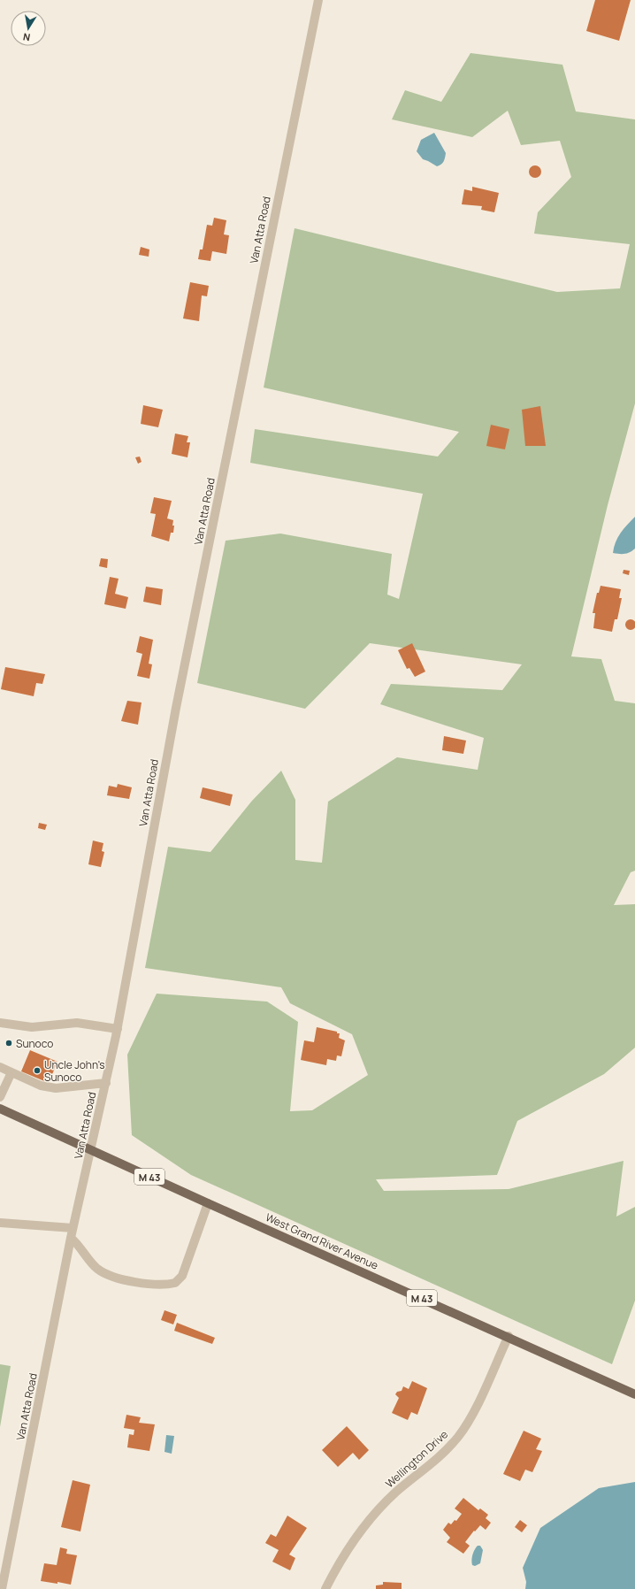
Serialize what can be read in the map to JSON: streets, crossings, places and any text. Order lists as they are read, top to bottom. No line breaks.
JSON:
{"streets":{"main road":["M 43","West Grand River Avenue"],"street":["Van Atta Road","Wellington Drive"]},"crossings":[["Van Atta Road","West Grand River Avenue"],["West Grand River Avenue","Wellington Drive"]],"places":["Sunoco","Uncle John's Sunoco"],"north":"bottom"}
